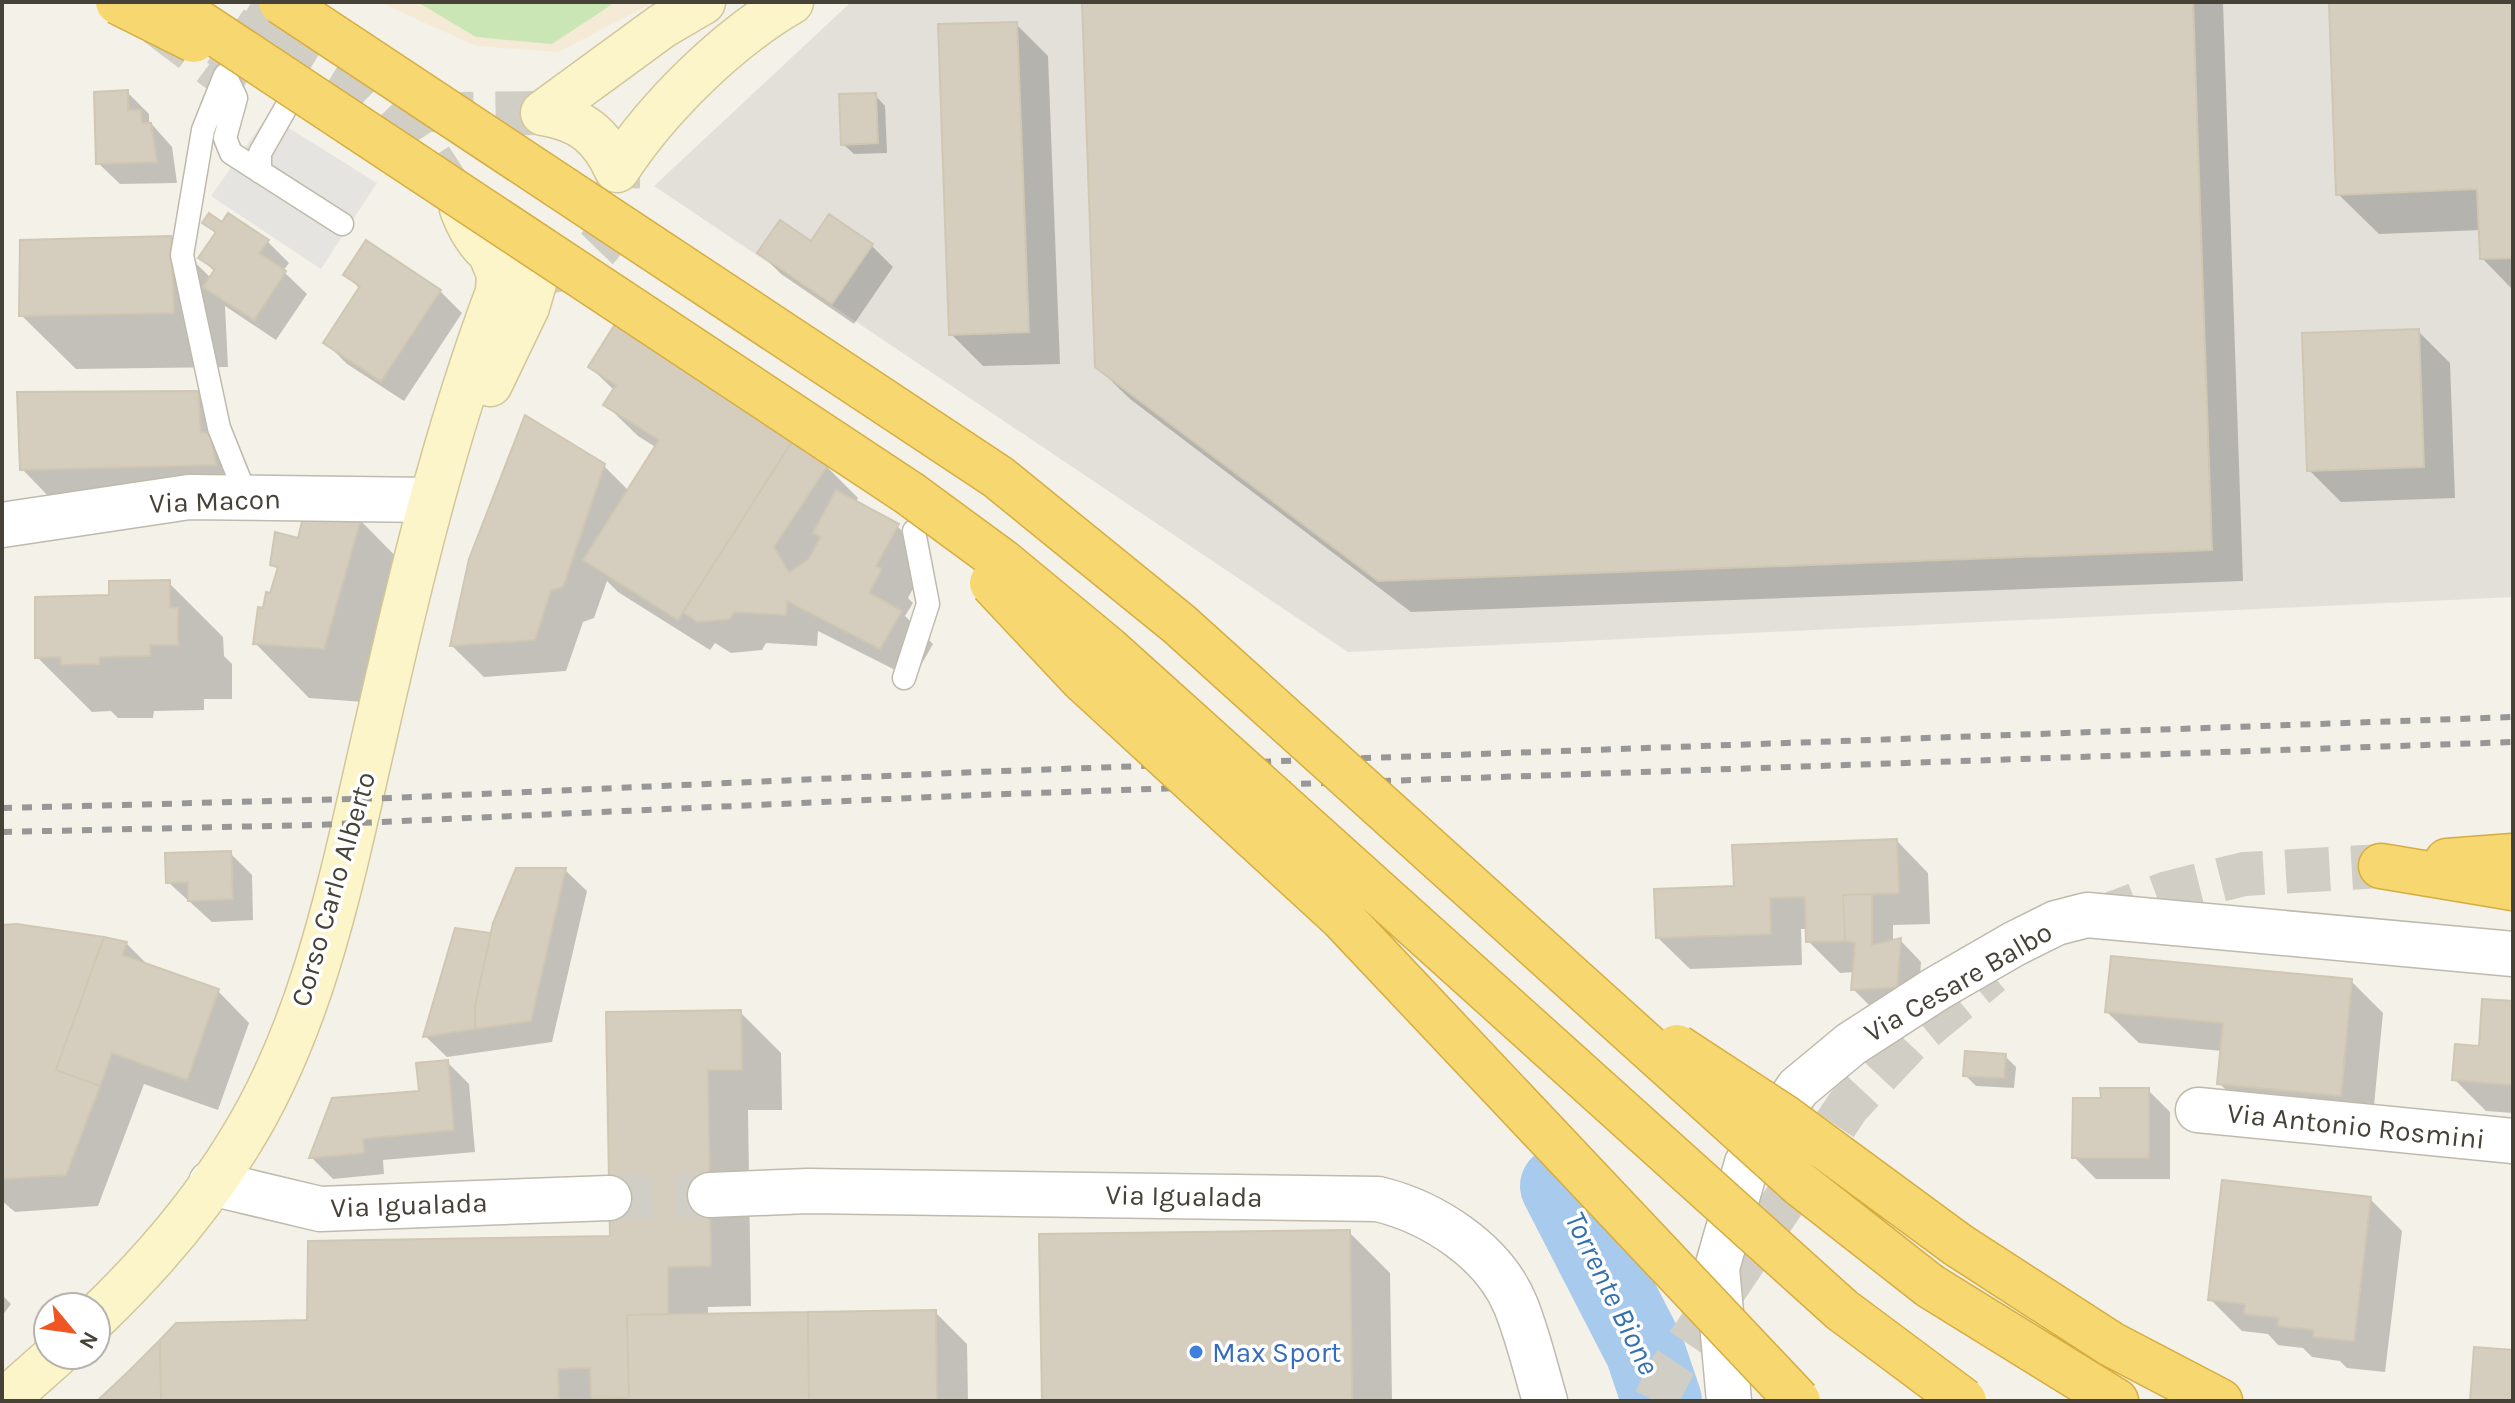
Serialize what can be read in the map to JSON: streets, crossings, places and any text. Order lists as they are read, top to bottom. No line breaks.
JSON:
{"streets":{"main road":["Corso Carlo Alberto"],"street":["Via Macon","Via Cesare Balbo","Via Antonio Rosmini","Via Igualada"]},"crossings":[["Via Macon","Corso Carlo Alberto"],["Corso Carlo Alberto","Via Igualada"]],"water":["Torrente Bione"],"places":["Max Sport"],"north":"bottom right"}
